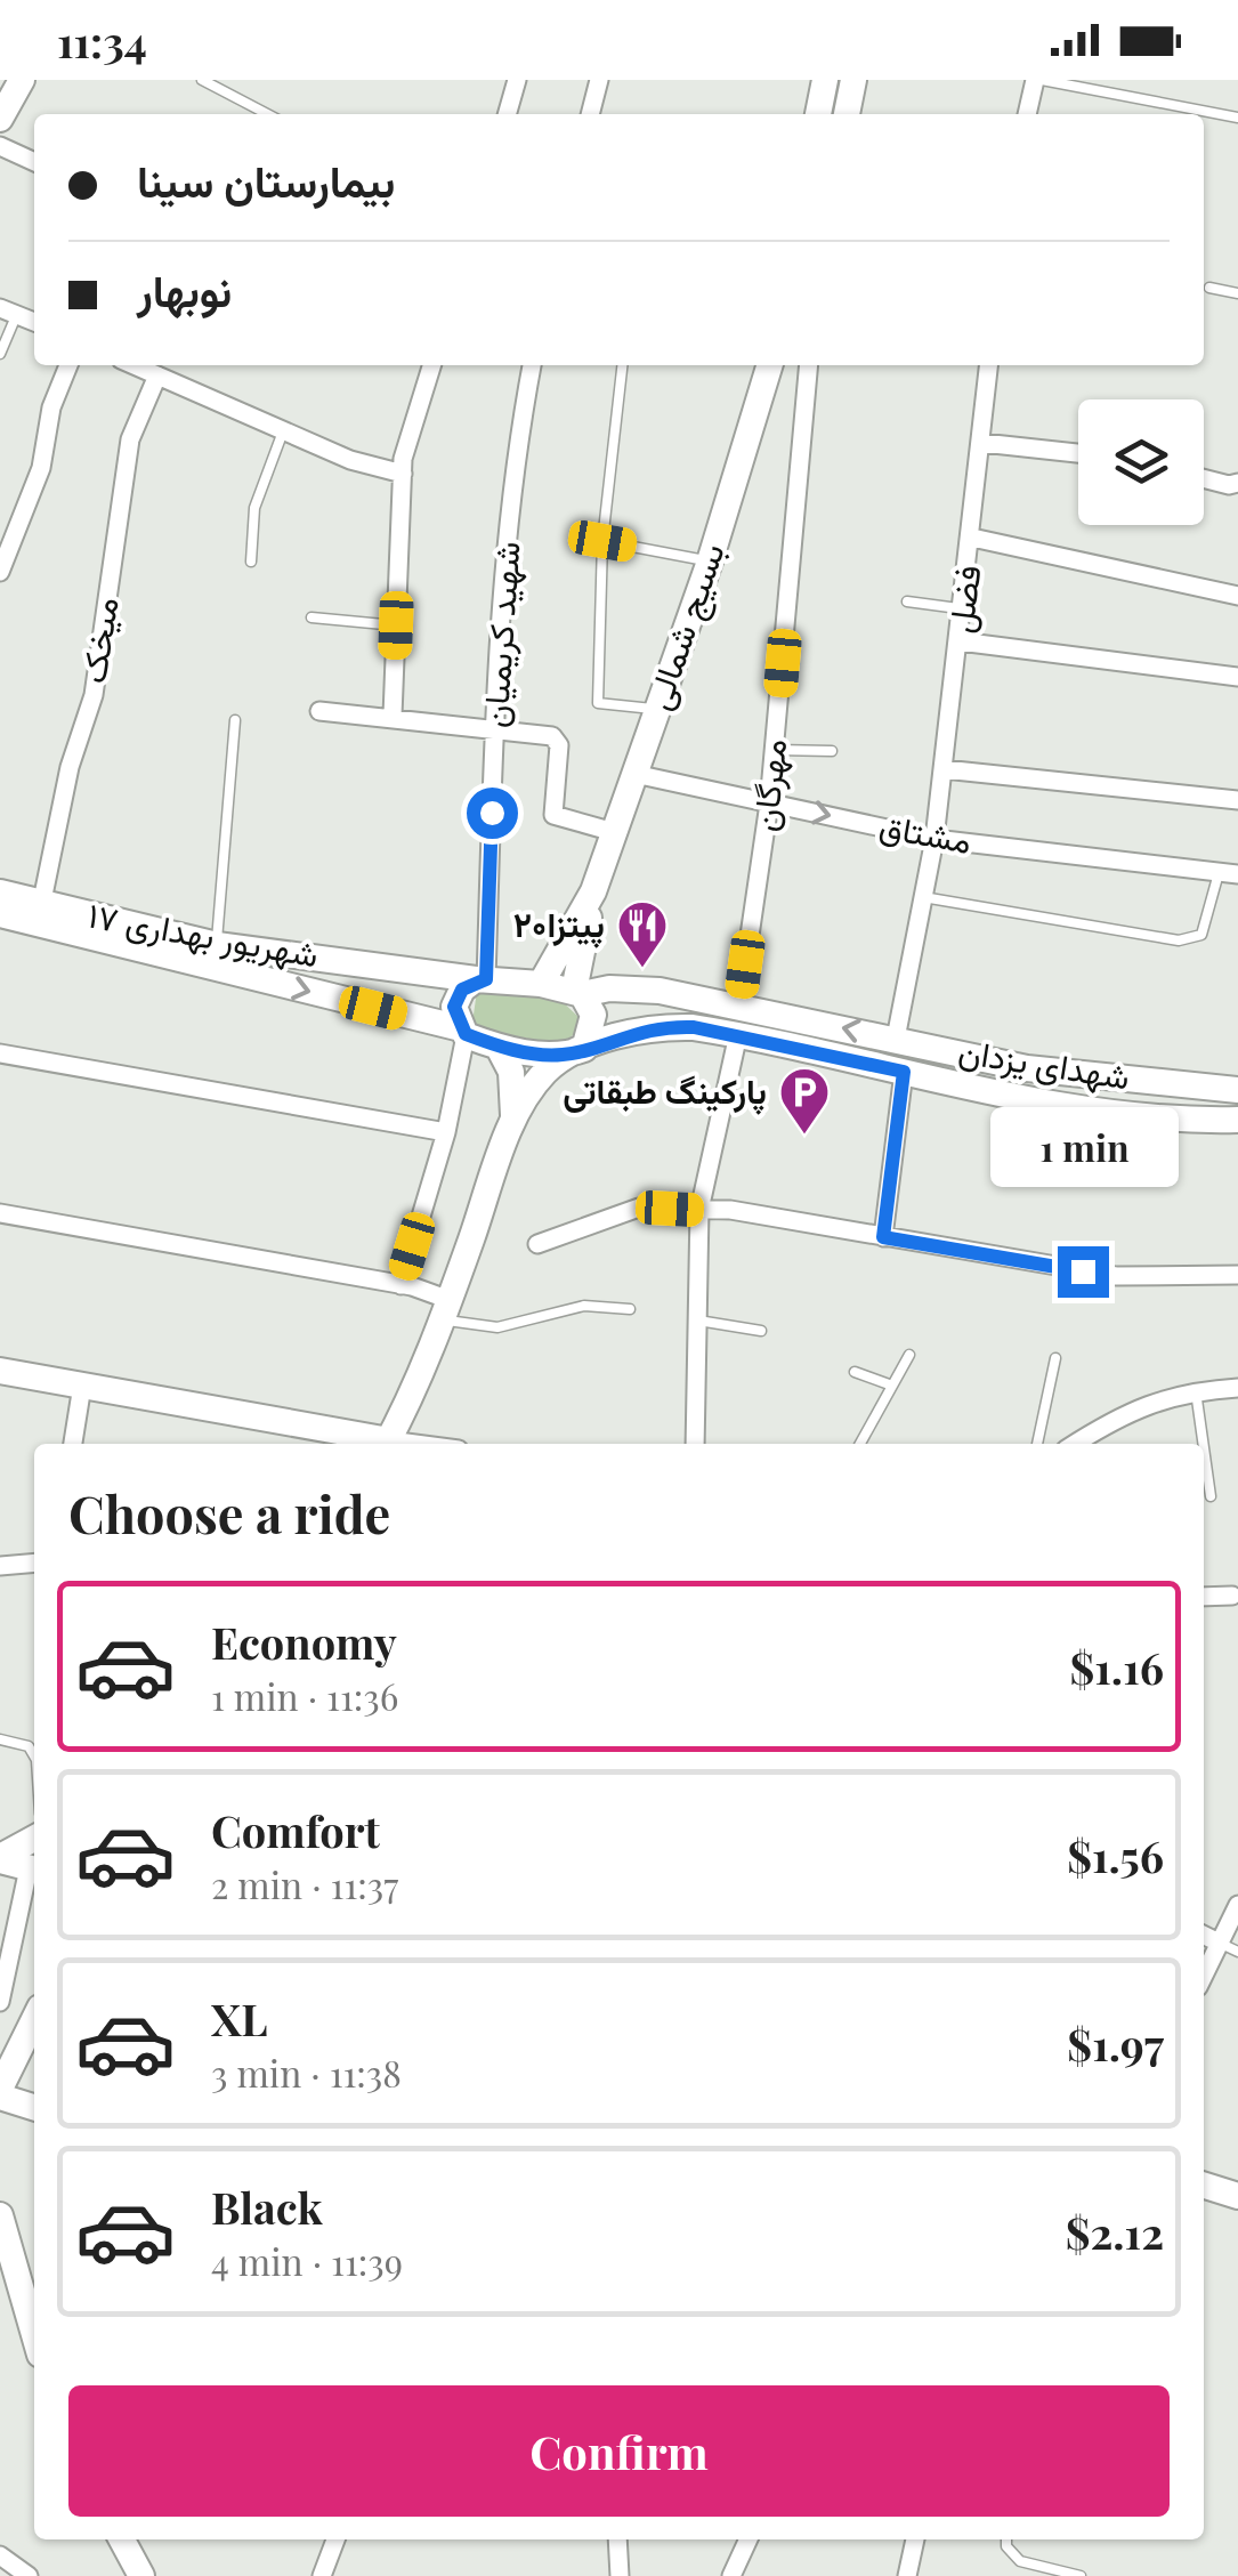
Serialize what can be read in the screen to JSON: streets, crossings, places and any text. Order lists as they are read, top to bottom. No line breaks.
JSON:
{"streets":{"main road":["بسیج شمالی","۱۷ شهریور بهداری","شهدای یزدان"],"street":["فضل","شهید کریمیان","میخک","مهرگان","مشتاق"]},"crossings":[["فضل","مشتاق"],["فضل","شهدای یزدان"],["بسیج شمالی","مشتاق"],["بسیج شمالی","۱۷ شهریور بهداری"],["بسیج شمالی","شهدای یزدان"],["شهید کریمیان","۱۷ شهریور بهداری"],["میخک","۱۷ شهریور بهداری"],["مهرگان","مشتاق"],["مهرگان","شهدای یزدان"],["۱۷ شهریور بهداری","شهدای یزدان"]],"places":{"restaurant":["پیتزا۲۰"],"parking":["پارکینگ طبقاتی"]},"page":{"status":"11:34","banner":["بیمارستان سینا","نوبهار"],"bubble":"1 min","heading":"Choose a ride","list":[{"name":"Economy","note":"1 min · 11:36","value":"$1.16"},{"name":"Comfort","note":"2 min · 11:37","value":"$1.56"},{"name":"XL","note":"3 min · 11:38","value":"$1.97"},{"name":"Black","note":"4 min · 11:39","value":"$2.12"}],"buttons":"Confirm"}}
